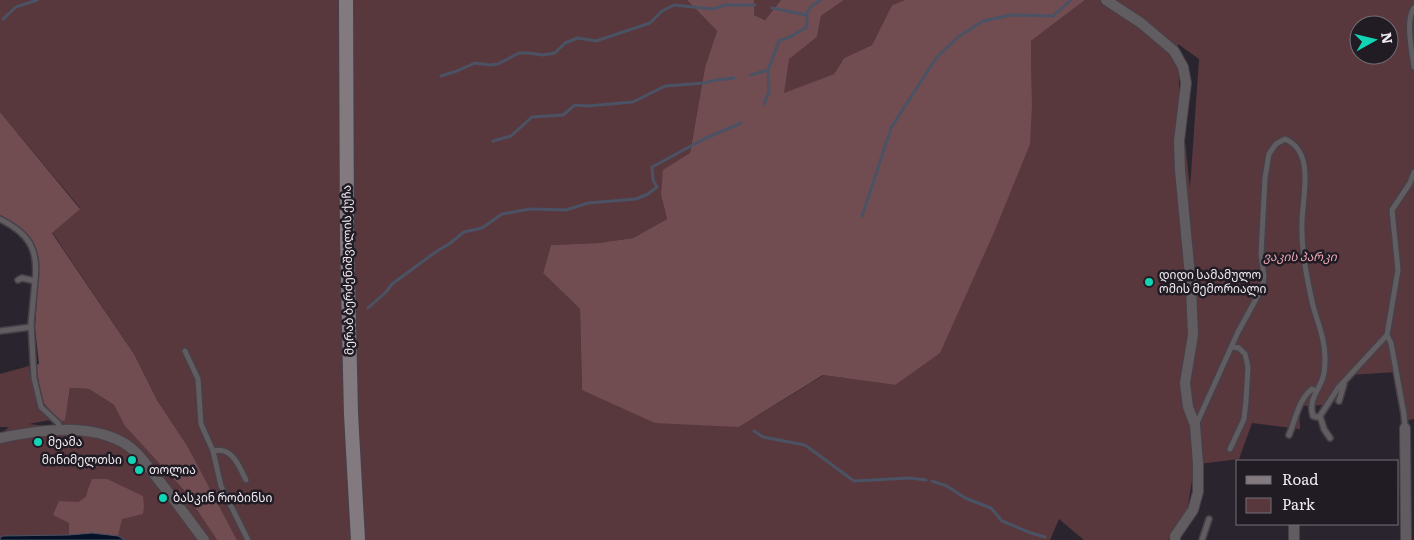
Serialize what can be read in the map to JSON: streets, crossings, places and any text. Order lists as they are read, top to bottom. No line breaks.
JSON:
{"streets":{"street":["მერაბ ბერძენიშვილის ქუჩა"]},"parks":["ვაკის პარკი"],"places":["დიდი სამამულო ომის მემორიალი","მეამა","მინიმელთსი","თოლია","ბასკინ რობინსი"],"legend":["Road","Park"],"north":"right"}
